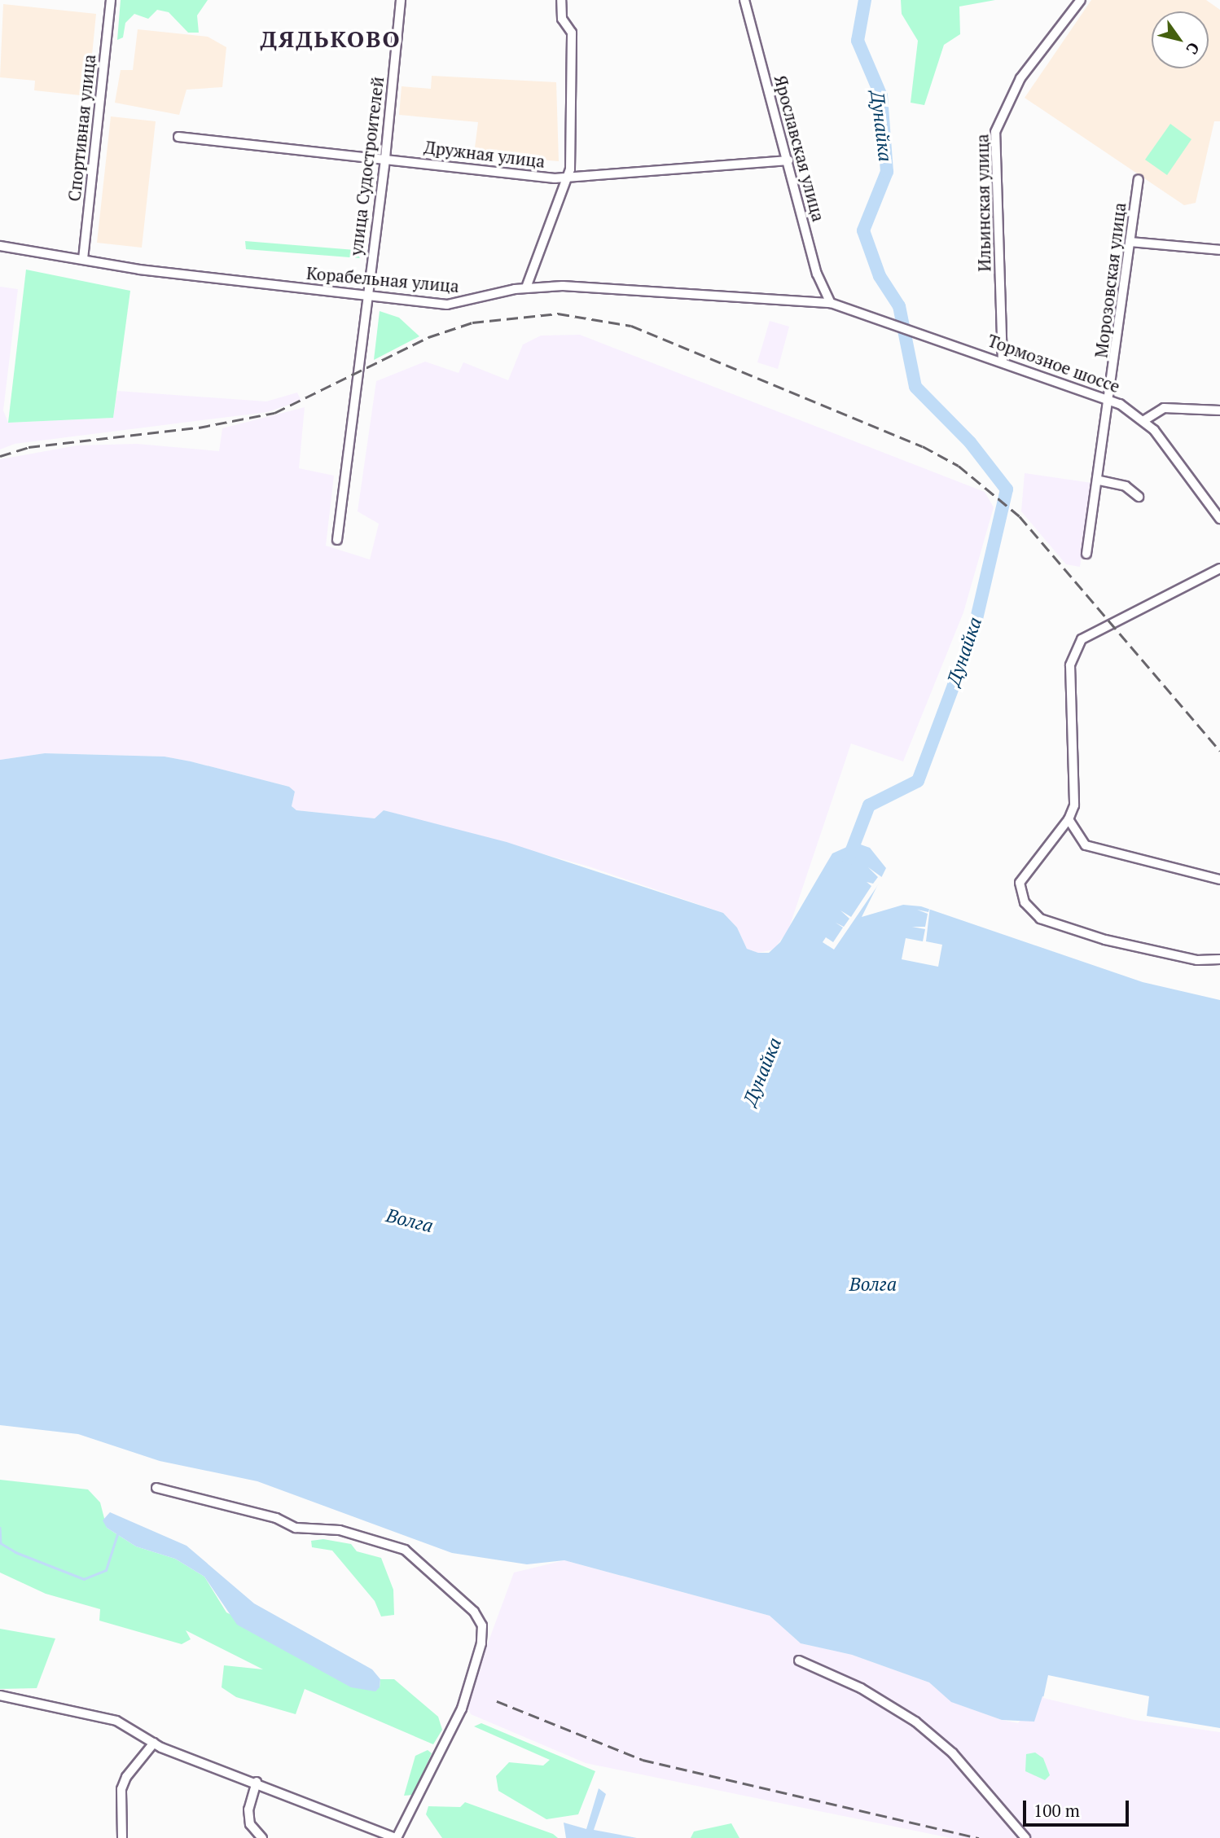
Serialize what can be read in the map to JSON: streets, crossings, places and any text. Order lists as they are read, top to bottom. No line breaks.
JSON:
{"streets":{"street":["Спортивная улица","Ярославская улица","Дружная улица","улица Судостроителей","Ильинская улица","Корабельная улица","Морозовская улица","Тормозное шоссе"]},"crossings":[["Спортивная улица","Корабельная улица"],["Ярославская улица","Дружная улица"],["Ярославская улица","Корабельная улица"],["Ярославская улица","Тормозное шоссе"],["Дружная улица","улица Судостроителей"],["улица Судостроителей","Корабельная улица"],["Ильинская улица","Тормозное шоссе"],["Корабельная улица","Тормозное шоссе"],["Морозовская улица","Тормозное шоссе"]],"districts":["ДЯДЬКОВО"],"water":["Дунайка","Волга"],"scale_bar":"100 m","north":"bottom right"}
